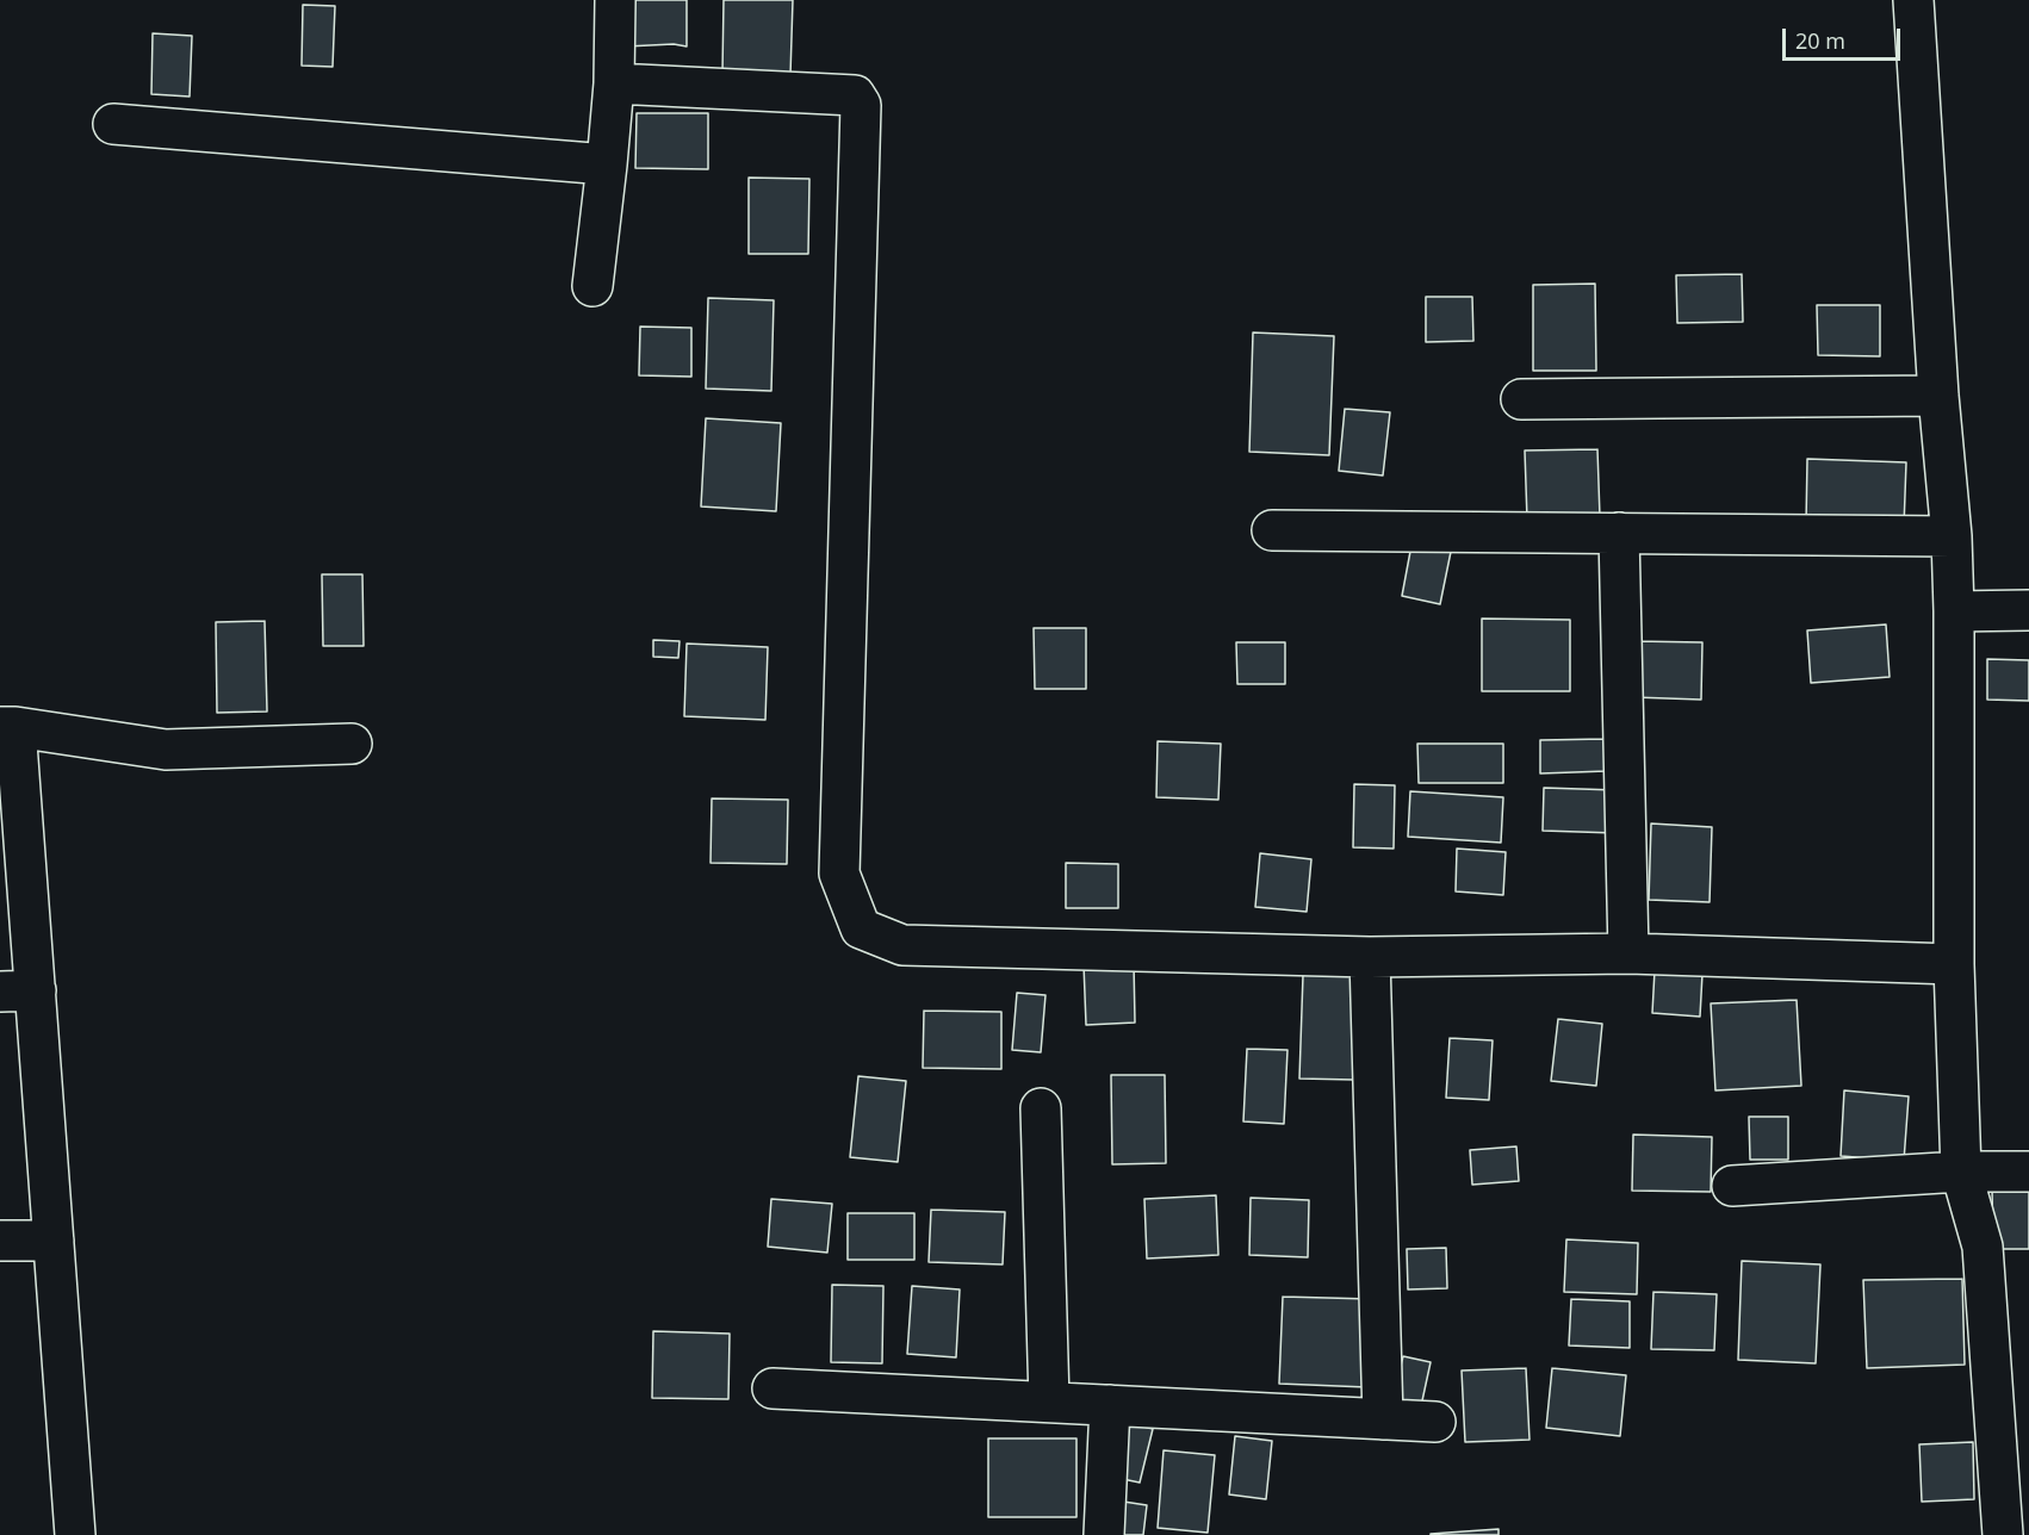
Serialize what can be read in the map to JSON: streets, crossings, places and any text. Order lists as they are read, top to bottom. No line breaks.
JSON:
{"scale_bar":"20 m"}
